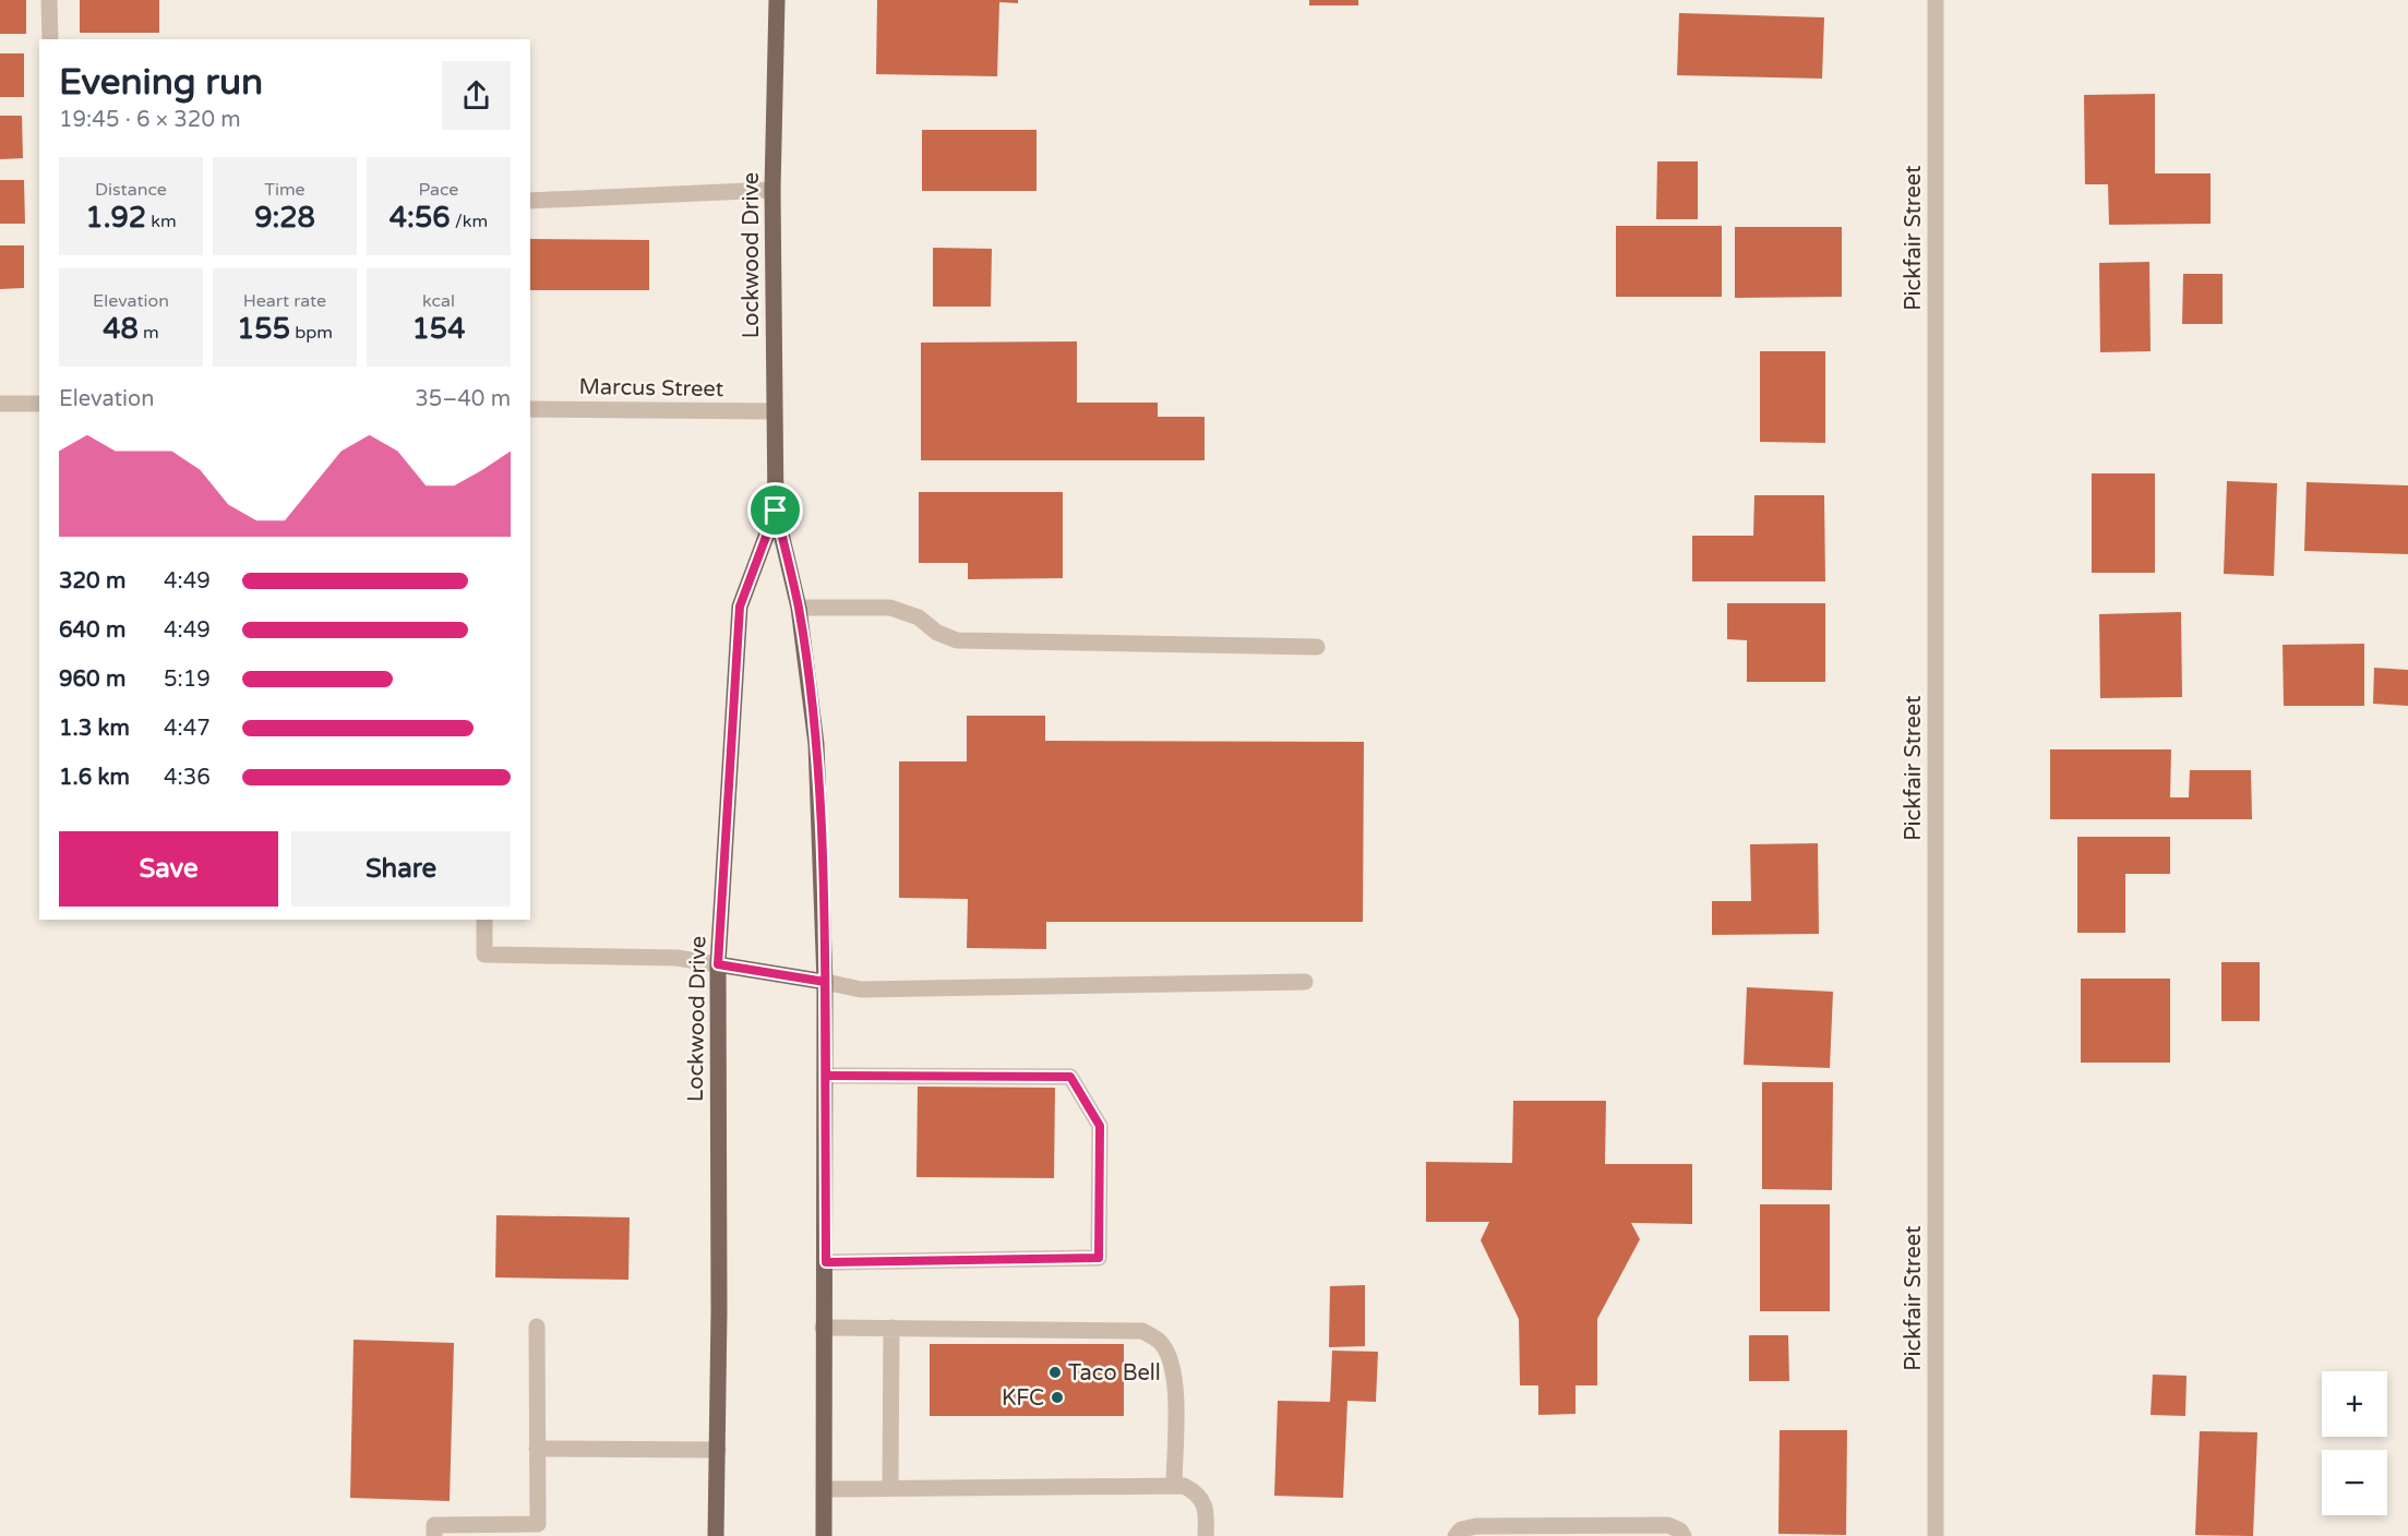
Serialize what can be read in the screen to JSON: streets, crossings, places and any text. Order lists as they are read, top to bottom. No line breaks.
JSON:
{"streets":{"main road":["Lockwood Drive"],"street":["Pickfair Street","Marcus Street"]},"crossings":[["Lockwood Drive","Marcus Street"]],"places":["Taco Bell","KFC"],"page":{"heading":["Evening run","19:45 · 6 × 320 m"],"stats":[["Distance","1.92 km"],["Time","9:28"],["Pace","4:56 /km"],["Elevation","48 m"],["Heart rate","155 bpm"],["kcal","154"]],"chart":["Elevation","35–40 m"],"list":[{"name":"320 m","note":"4:49"},{"name":"640 m","note":"4:49"},{"name":"960 m","note":"5:19"},{"name":"1.3 km","note":"4:47"},{"name":"1.6 km","note":"4:36"}],"buttons":["Save","Share"],"map_buttons":["+","−"]}}
